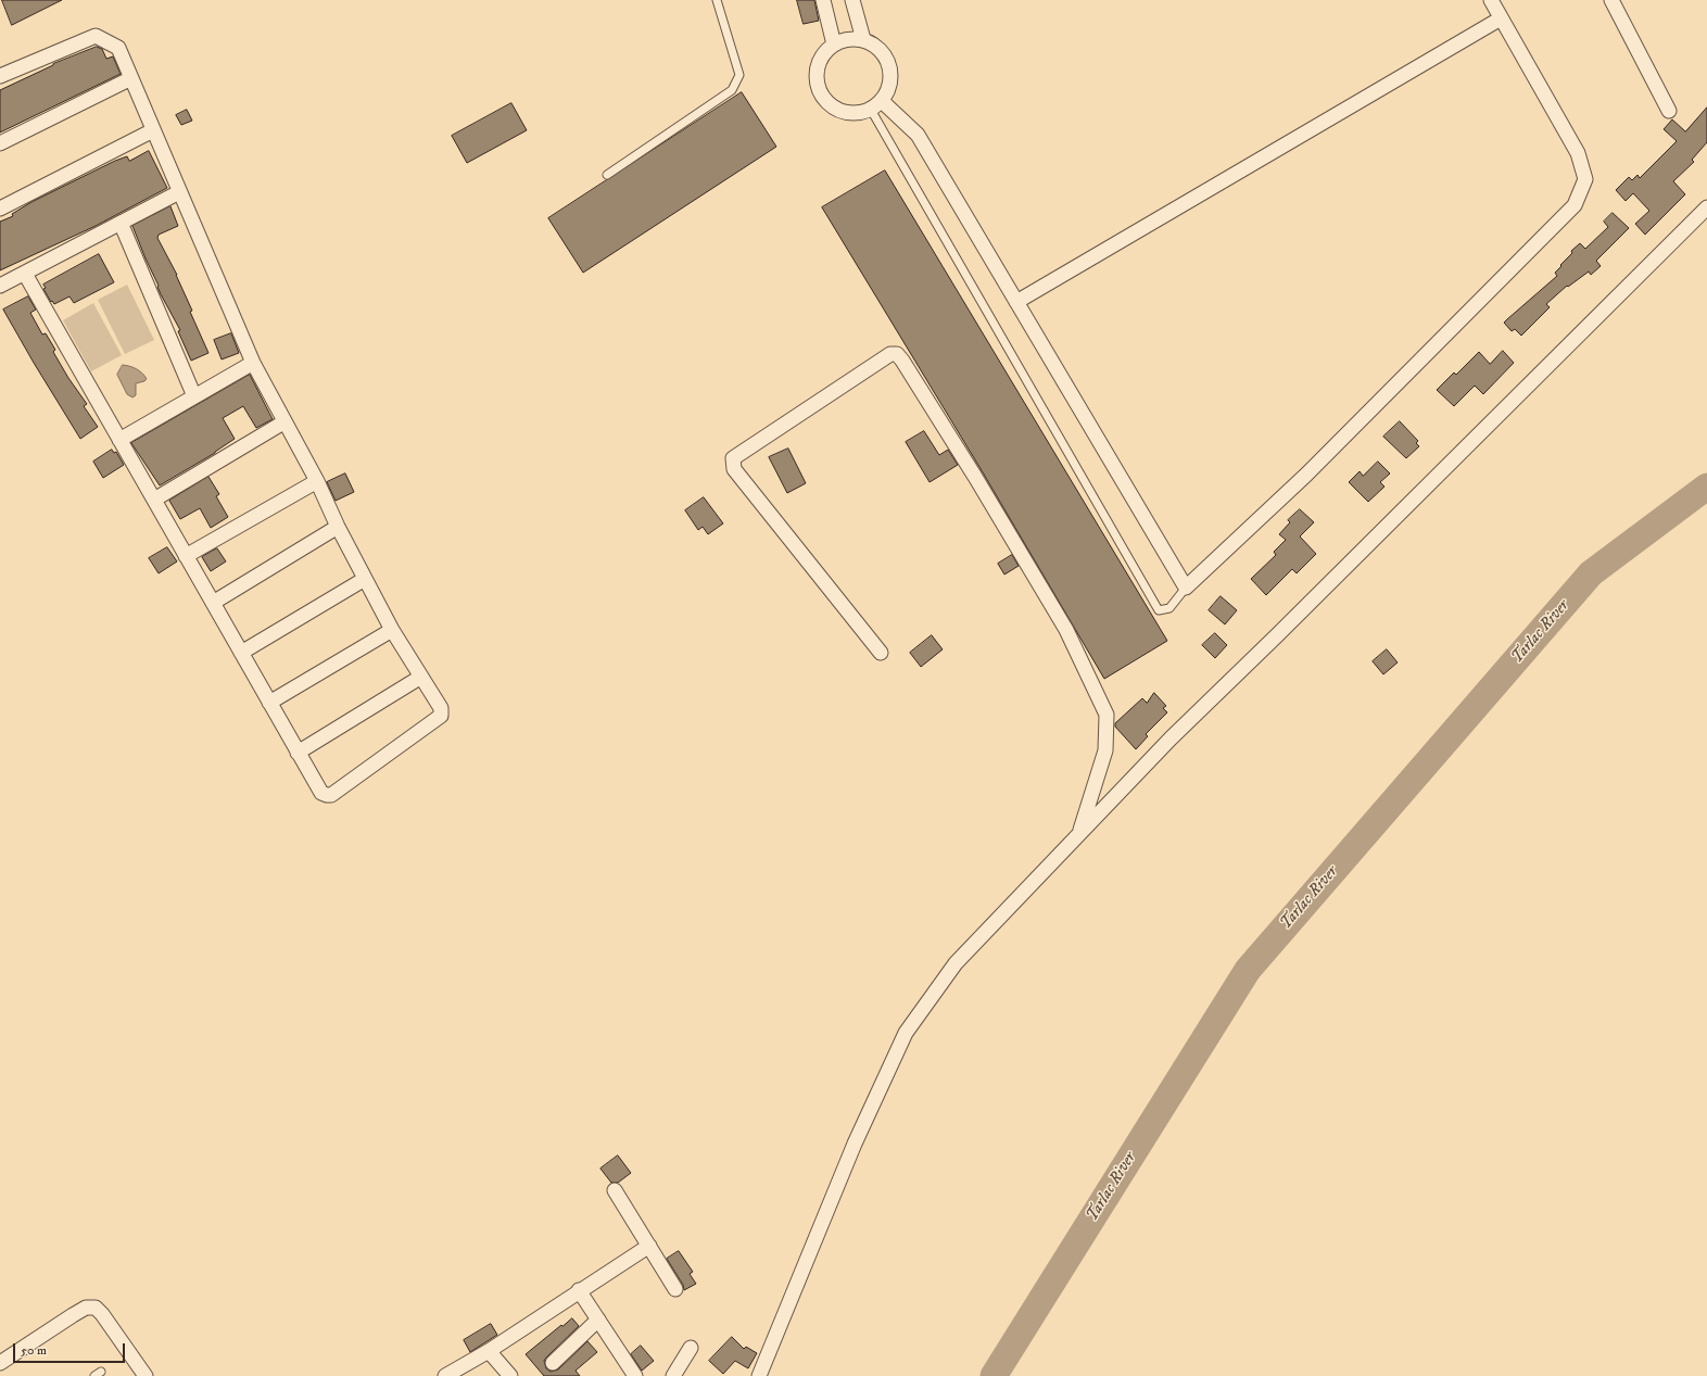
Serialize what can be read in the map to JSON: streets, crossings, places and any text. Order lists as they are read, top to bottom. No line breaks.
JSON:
{"water":["Tarlac River"],"scale_bar":"50 m"}
